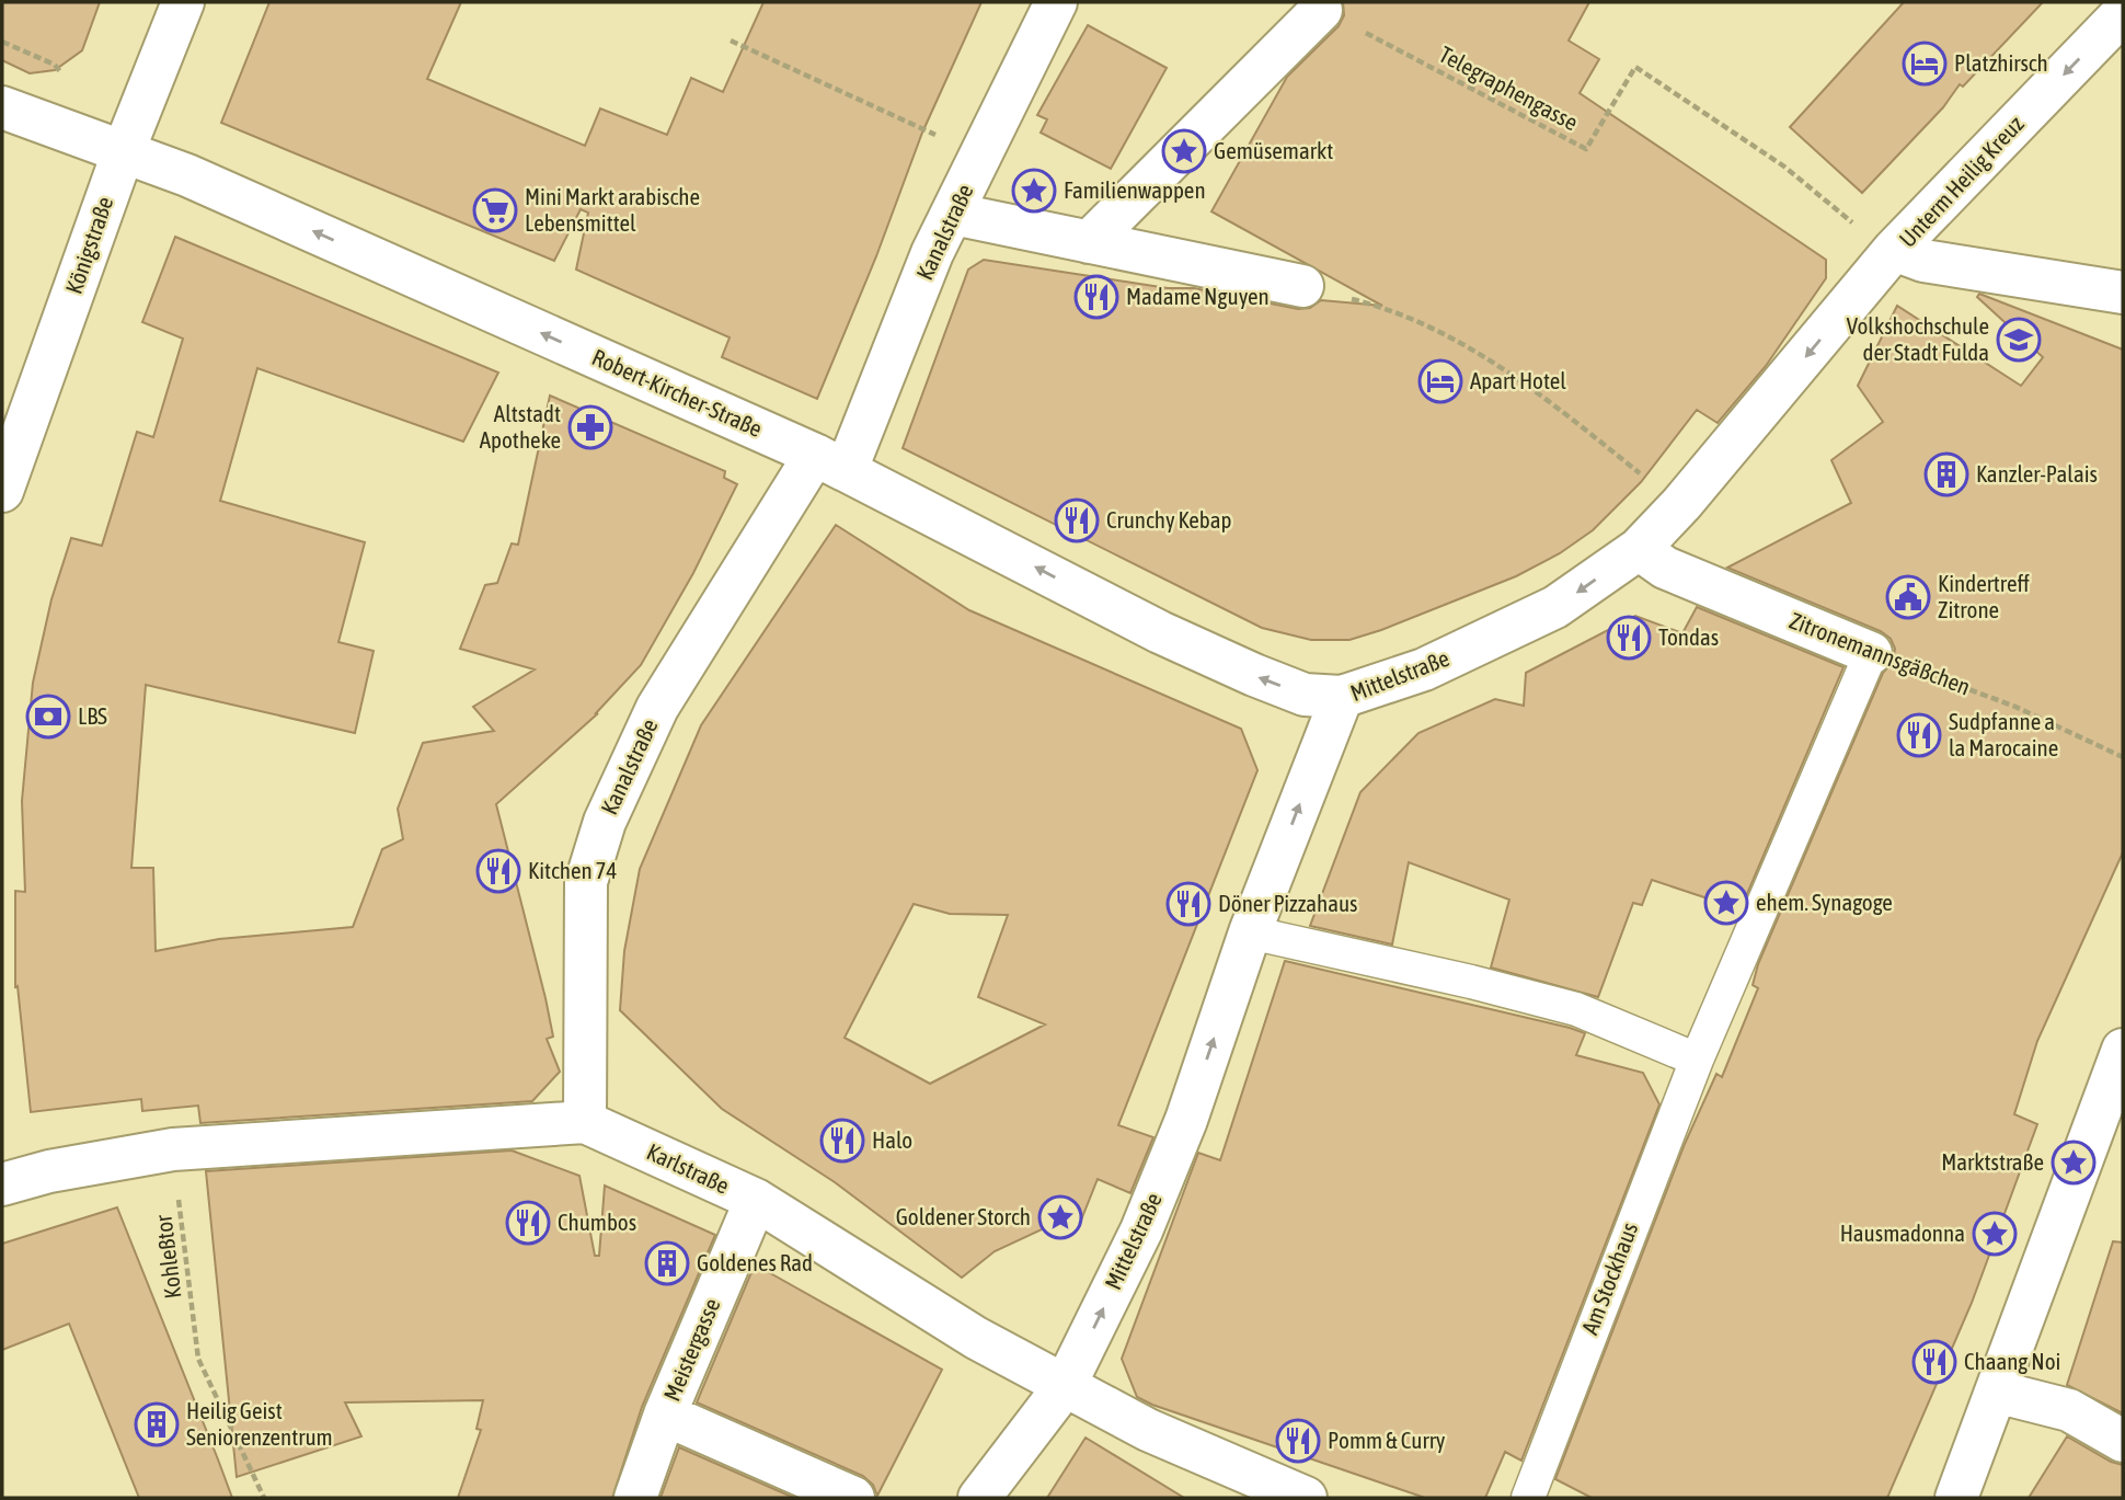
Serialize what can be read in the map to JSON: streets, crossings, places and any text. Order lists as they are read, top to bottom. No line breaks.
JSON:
{"streets":{"street":["Unterm Heilig Kreuz","Kanalstraße","Königstraße","Robert-Kircher-Straße","Zitronemannsgäßchen","Mittelstraße","Karlstraße","Meistergasse"],"lane":["Am Stockhaus"],"path":["Telegraphengasse","Kohleßtor"]},"crossings":[["Unterm Heilig Kreuz","Mittelstraße"],["Kanalstraße","Robert-Kircher-Straße"],["Kanalstraße","Karlstraße"],["Königstraße","Robert-Kircher-Straße"],["Robert-Kircher-Straße","Mittelstraße"],["Zitronemannsgäßchen","Mittelstraße"],["Zitronemannsgäßchen","Am Stockhaus"],["Mittelstraße","Karlstraße"],["Karlstraße","Kohleßtor"],["Karlstraße","Meistergasse"]],"one_way":["Unterm Heilig Kreuz","Robert-Kircher-Straße"],"places":{"hotel":["Platzhirsch","Apart Hotel"],"place":["Gemüsemarkt","Familienwappen","ehem. Synagoge","Marktstraße","Goldener Storch","Hausmadonna"],"supermarket":["Mini Markt arabische Lebensmittel"],"restaurant":["Madame Nguyen","Crunchy Kebap","Tondas","Sudpfanne a la Marocaine","Kitchen 74","Döner Pizzahaus","Halo","Chumbos","Chaang Noi","Pomm & Curry"],"school or university":["Volkshochschule der Stadt Fulda"],"pharmacy":["Altstadt Apotheke"],"building":["Kanzler-Palais","Goldenes Rad","Heilig Geist Seniorenzentrum"],"public building":["Kindertreff Zitrone"],"bank":["LBS"]}}
